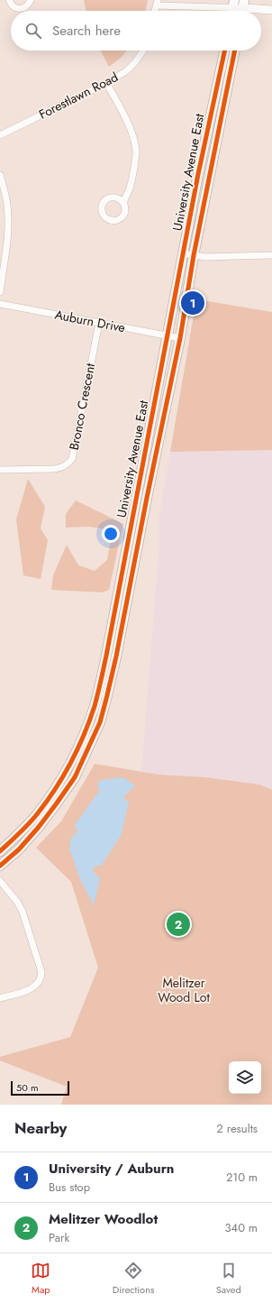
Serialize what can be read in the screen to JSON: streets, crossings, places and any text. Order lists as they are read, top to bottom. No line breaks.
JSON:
{"streets":{"main road":["University Avenue East"],"street":["Forestlawn Road","Auburn Drive","Bronco Crescent"]},"crossings":[["University Avenue East","Auburn Drive"],["Auburn Drive","Bronco Crescent"]],"parks":["Melitzer Wood Lot"],"scale_bar":"50 m","page":{"search":"Search here","pins":["1","2"],"scale":"50 m","heading":["Nearby","2 results"],"list":[{"mark":"1","name":"University / Auburn","note":"Bus stop","value":"210 m"},{"mark":"2","name":"Melitzer Woodlot","note":"Park","value":"340 m"}],"nav":["Map","Directions","Saved"]}}
